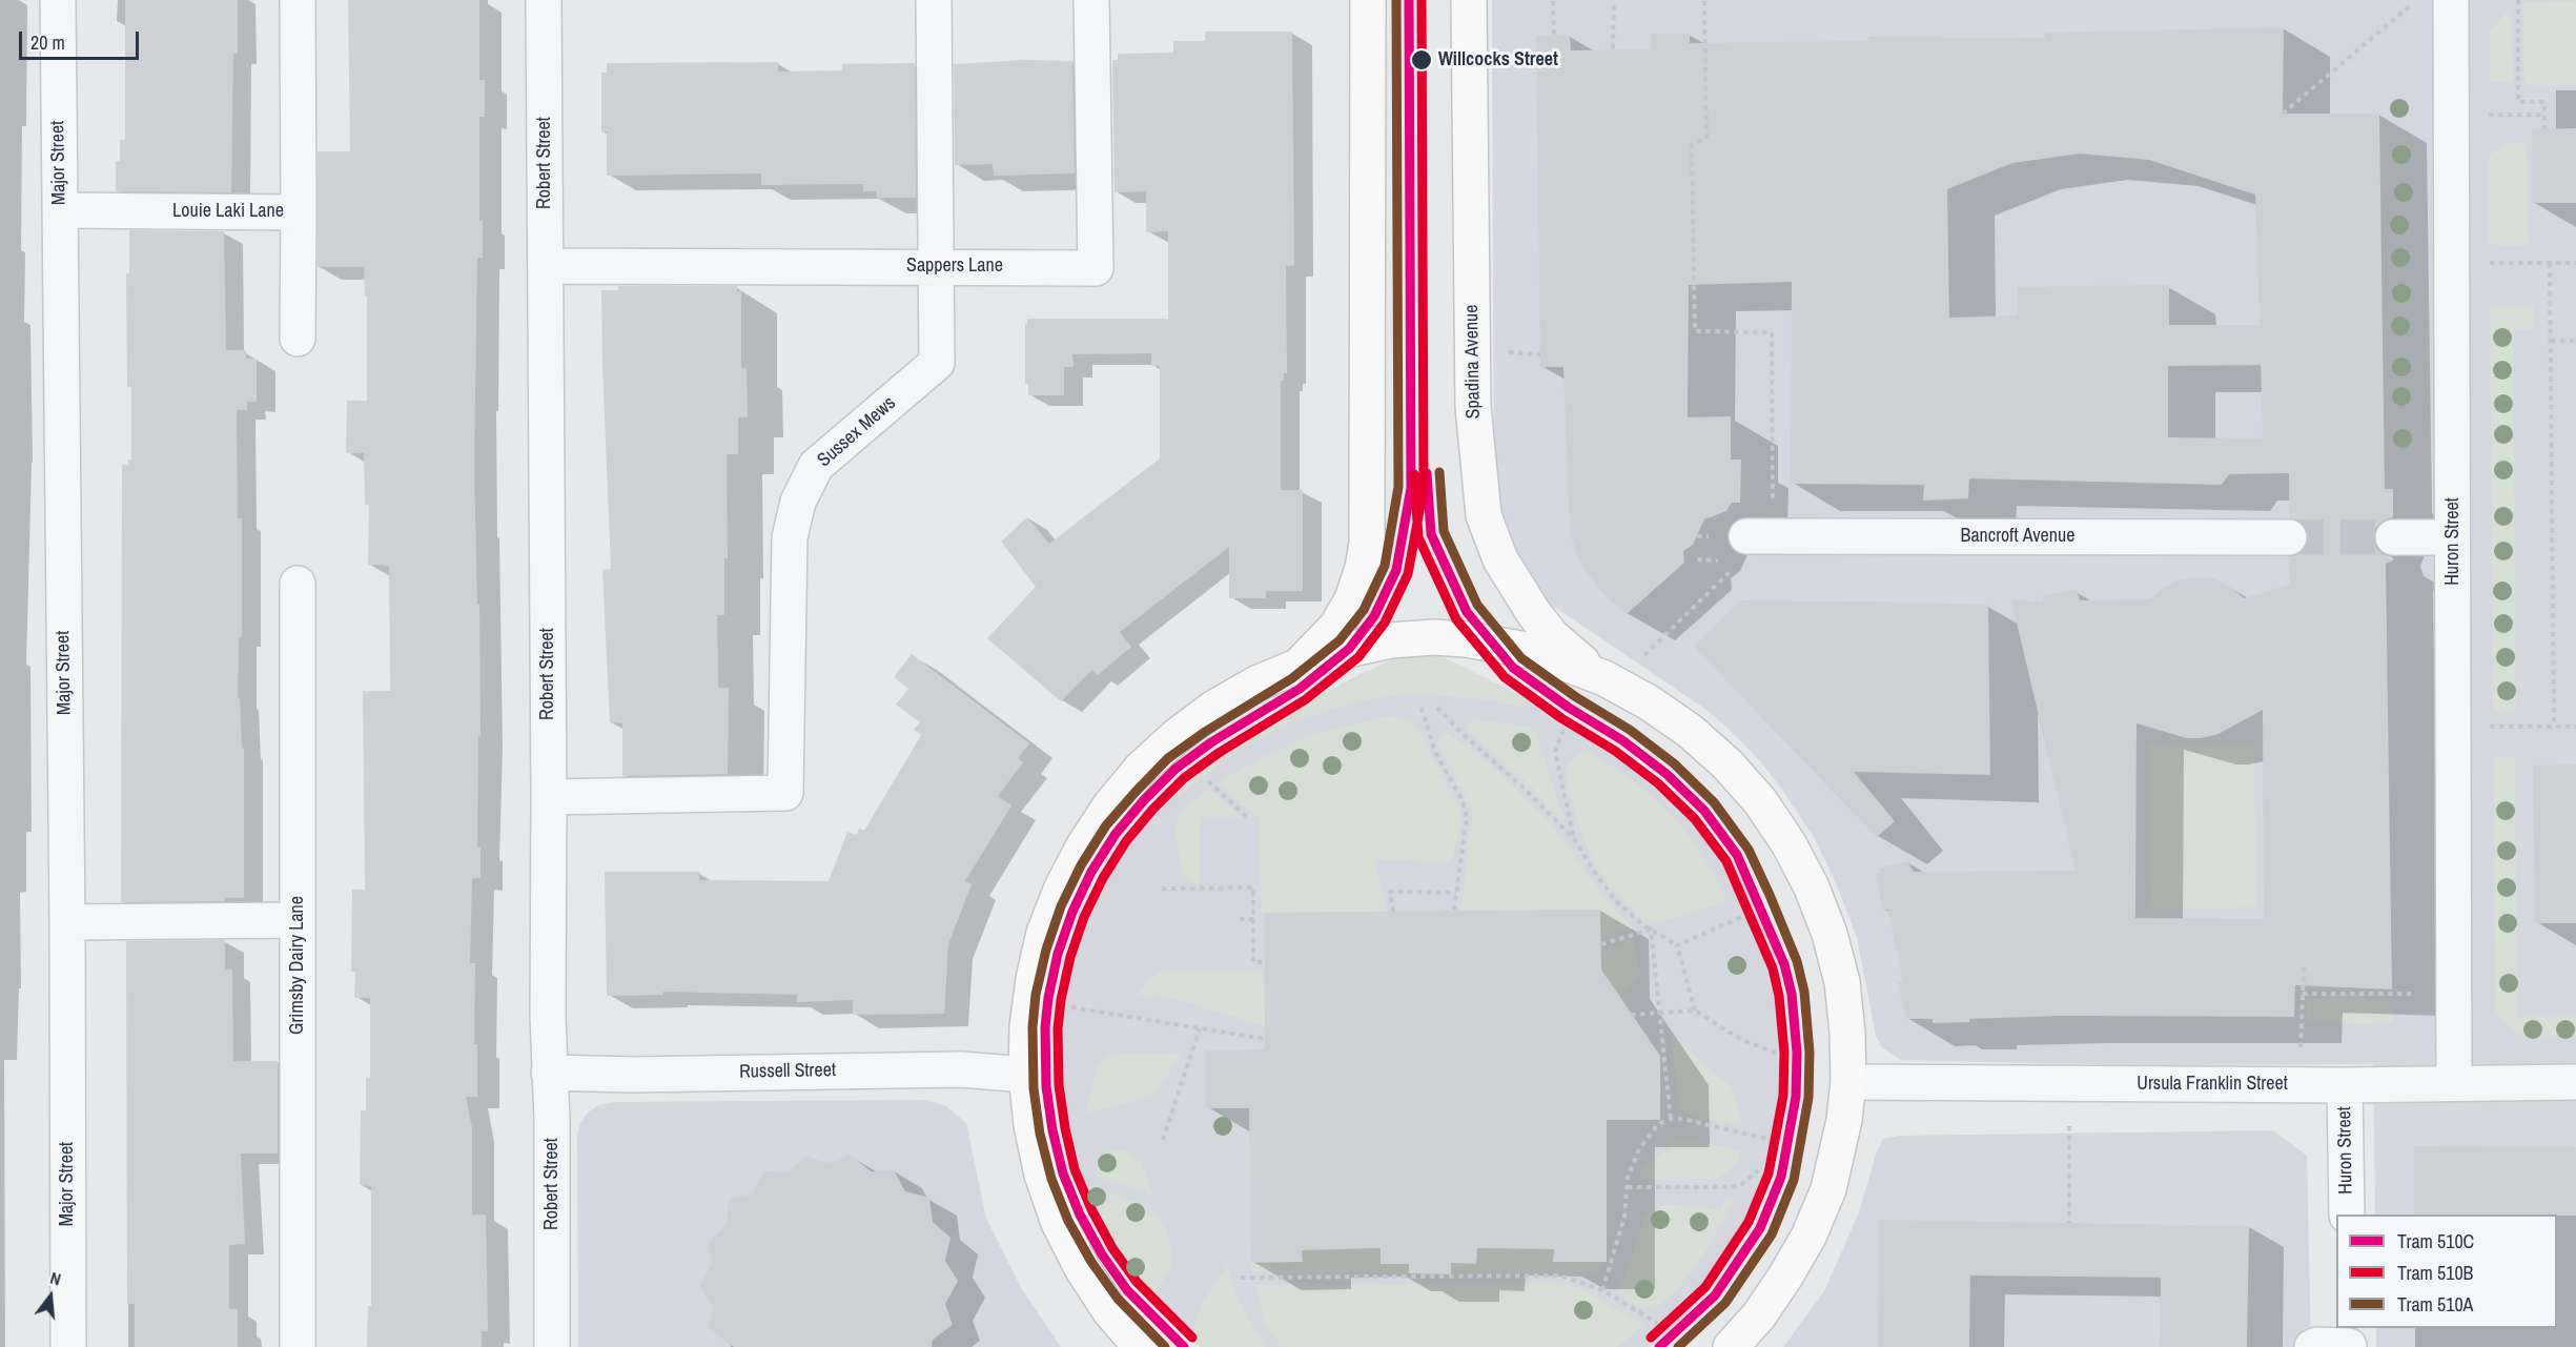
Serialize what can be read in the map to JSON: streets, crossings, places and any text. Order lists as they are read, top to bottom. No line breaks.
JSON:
{"streets":{"main road":["Spadina Avenue"],"street":["Major Street","Robert Street","Louie Laki Lane","Sappers Lane","Sussex Mews","Bancroft Avenue","Huron Street","Grimsby Dairy Lane","Russell Street","Ursula Franklin Street"]},"crossings":[["Major Street","Louie Laki Lane"],["Robert Street","Sappers Lane"],["Robert Street","Sussex Mews"],["Robert Street","Russell Street"],["Sappers Lane","Sussex Mews"],["Huron Street","Ursula Franklin Street"]],"places":["Willcocks Street"],"lines":["tram line 510C","tram line 510B","tram line 510A"],"legend":["Tram 510C","Tram 510B","Tram 510A"],"scale_bar":"20 m","north":"top"}
